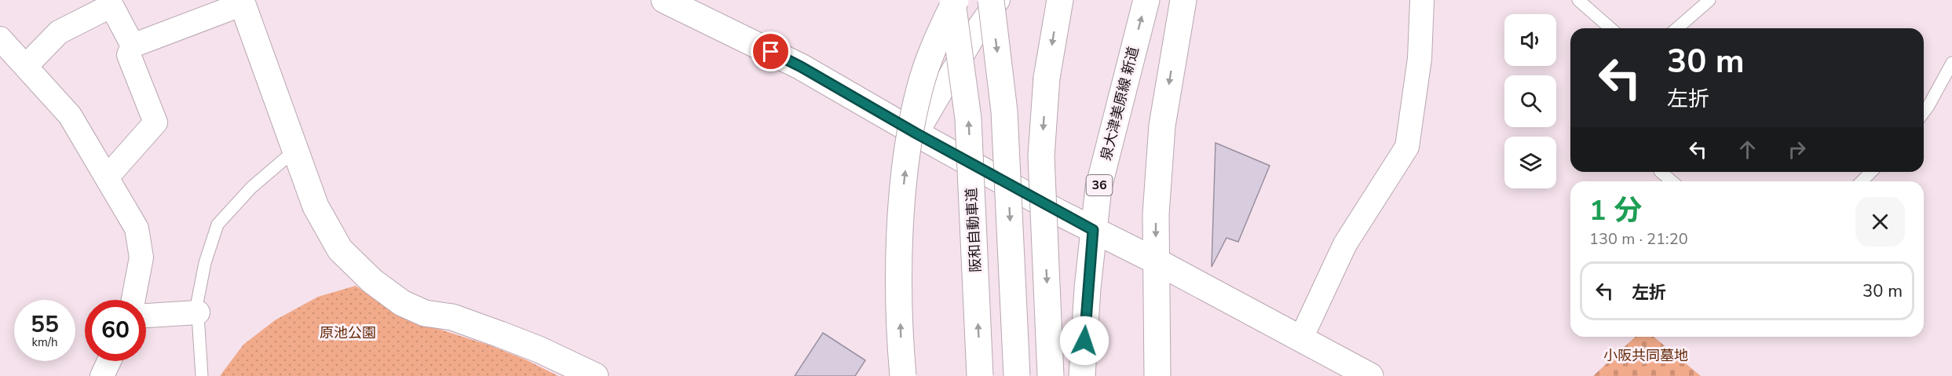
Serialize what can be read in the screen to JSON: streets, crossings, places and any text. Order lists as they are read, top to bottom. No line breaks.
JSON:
{"streets":{"main road":["泉大津美原線 新道","36","阪和自動車道"]},"parks":["原池公園","小阪共同墓地"],"page":{"turn":["30 m","左折"],"heading":["1 分","130 m · 21:20"],"list":[{"name":"左折","value":"30 m"}],"speed":"55 km/h","limit":"60"}}
